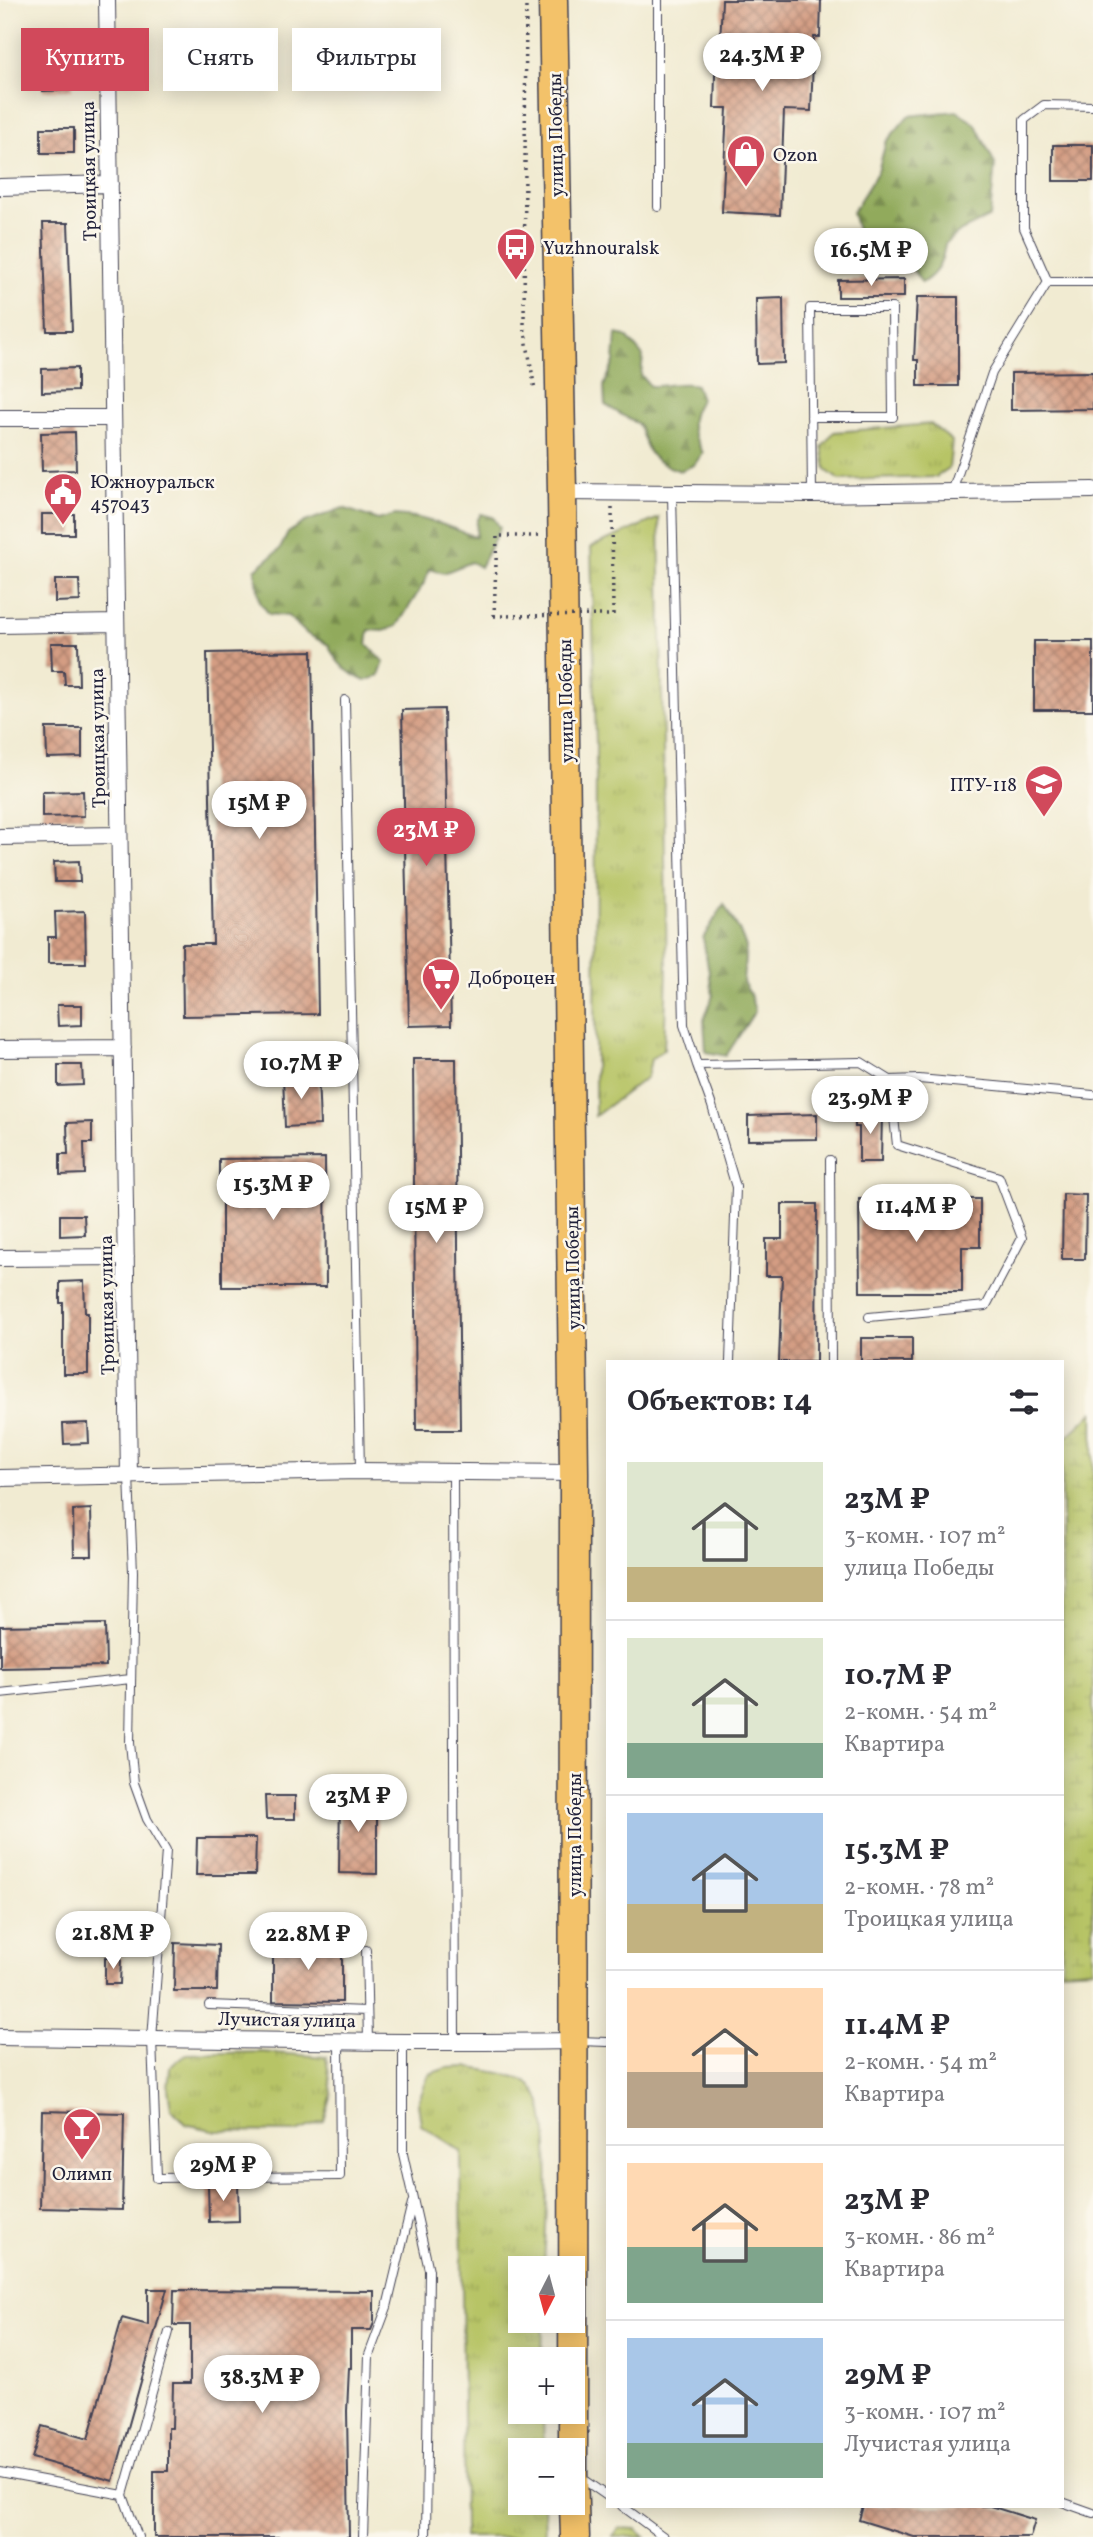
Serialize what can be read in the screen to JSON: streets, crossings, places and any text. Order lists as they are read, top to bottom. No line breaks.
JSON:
{"streets":{"highway":["улица Победы"],"street":["Троицкая улица","Лучистая улица"]},"crossings":[["улица Победы","Лучистая улица"]],"places":{"shop":["Ozon"],"bus stop":["Yuzhnouralsk"],"public building":["Южноуральск 457043"],"school or university":["ПТУ-118"],"supermarket":["Доброцен"],"bar":["Олимп"]},"north":"bottom","page":{"chip":["Купить","Снять","Фильтры"],"price":["24.3M ₽","16.5M ₽","15M ₽","23M ₽","10.7M ₽","23.9M ₽","15.3M ₽","11.4M ₽","15M ₽","23M ₽","21.8M ₽","22.8M ₽","29M ₽","38.3M ₽"],"heading":"Объектов: 14","list":[{"name":"23M ₽","note":"3-комн. · 107 m² · улица Победы"},{"name":"10.7M ₽","note":"2-комн. · 54 m² · Квартира"},{"name":"15.3M ₽","note":"2-комн. · 78 m² · Троицкая улица"},{"name":"11.4M ₽","note":"2-комн. · 54 m² · Квартира"},{"name":"23M ₽","note":"3-комн. · 86 m² · Квартира"},{"name":"29M ₽","note":"3-комн. · 107 m² · Лучистая улица"}],"map_buttons":["+","−"]}}
